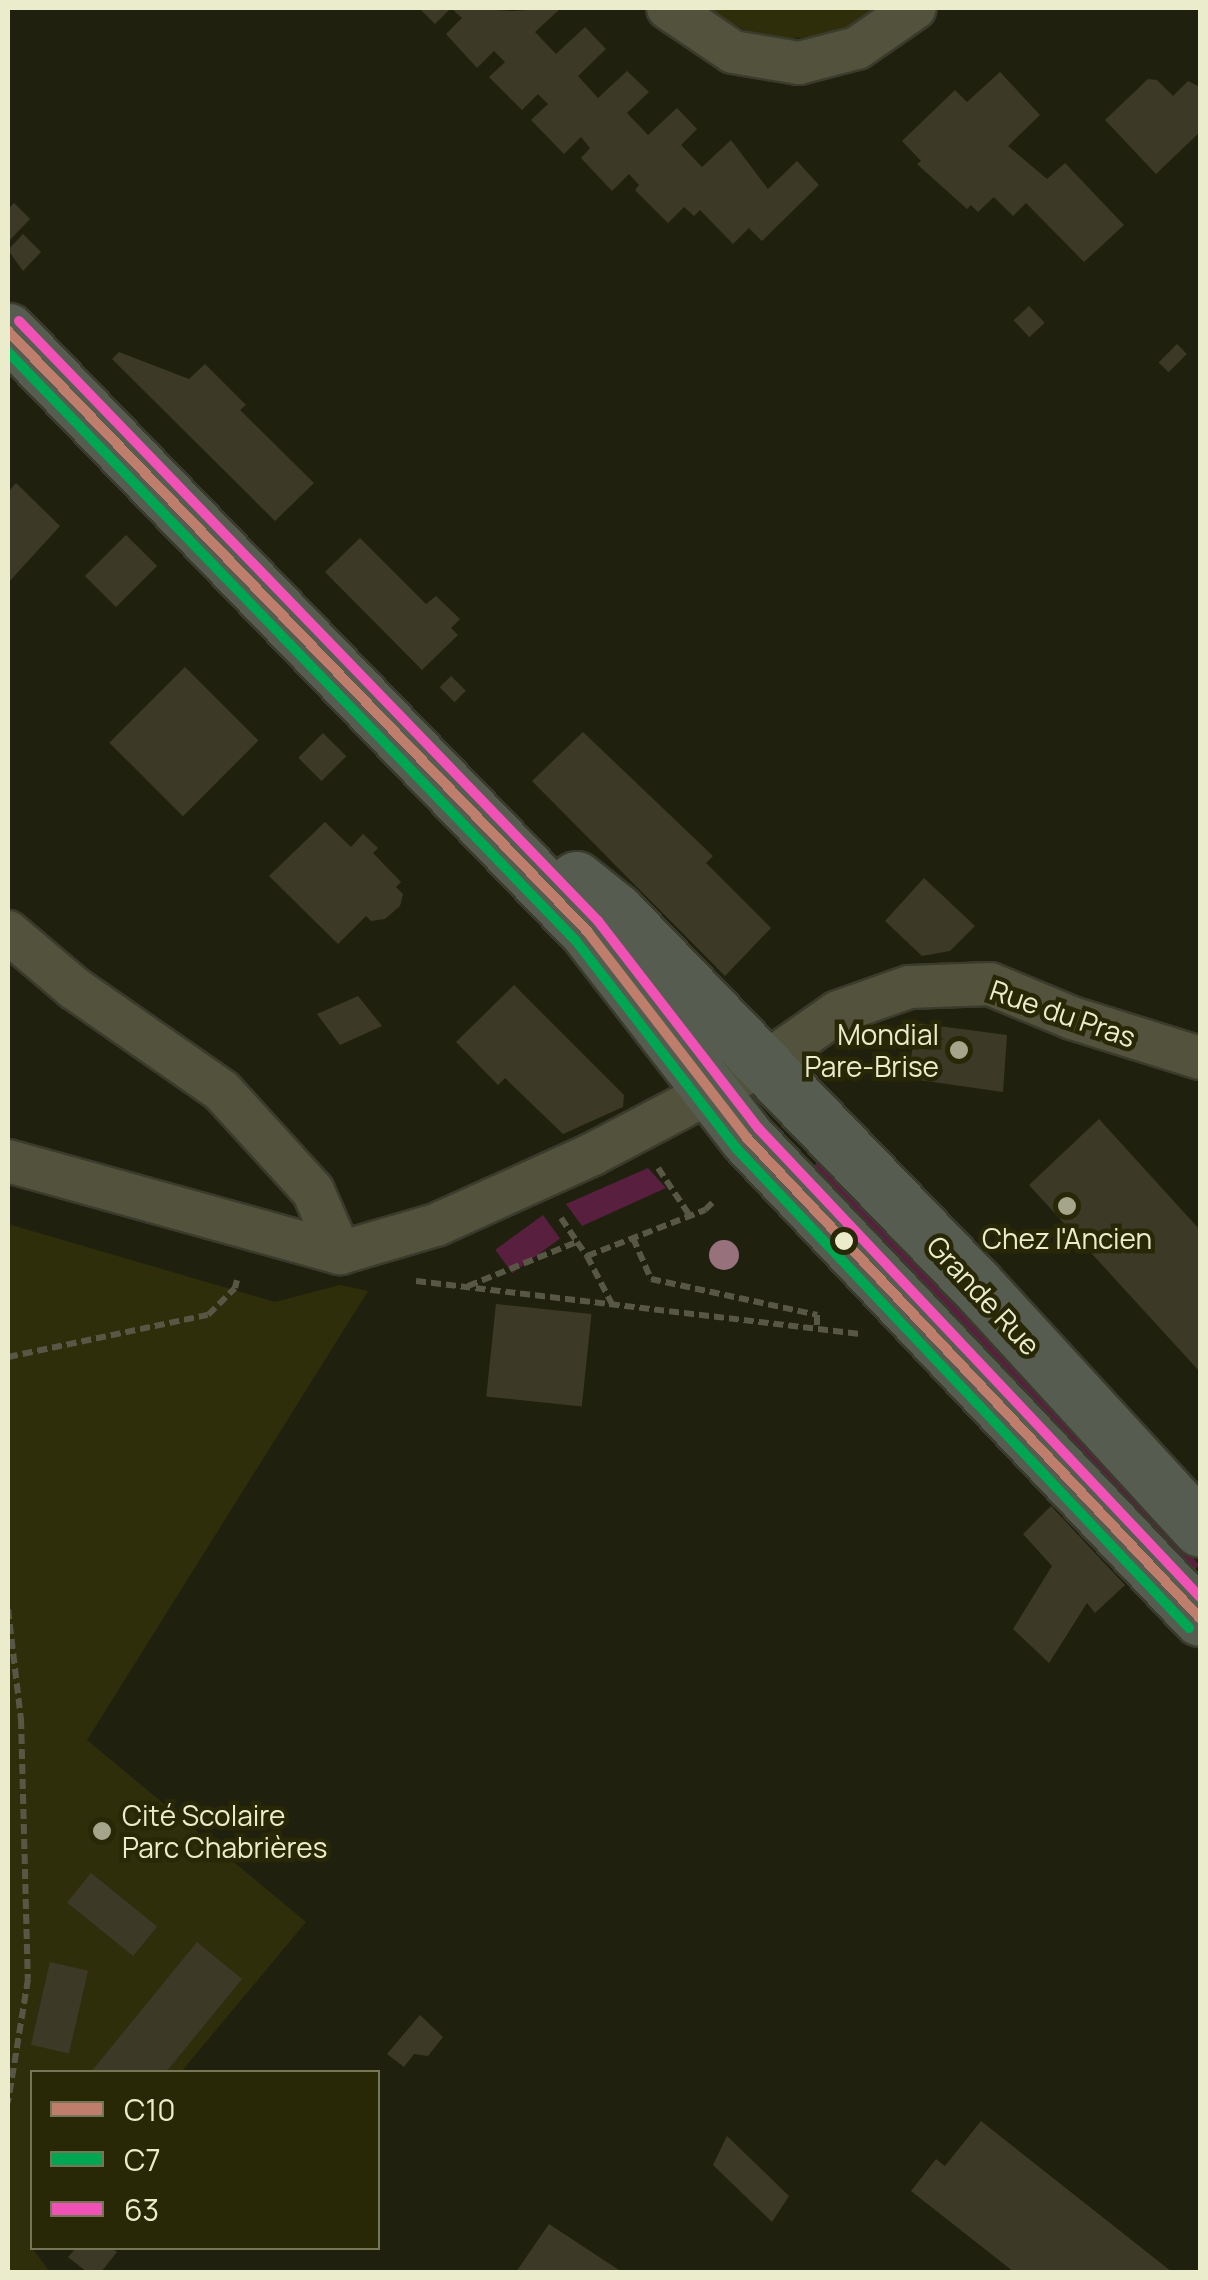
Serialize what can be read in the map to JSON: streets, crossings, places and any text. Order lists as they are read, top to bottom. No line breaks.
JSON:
{"streets":{"main road":["Grande Rue"],"street":["Rue du Pras"]},"crossings":[["Rue du Pras","Grande Rue"]],"places":["Mondial Pare-Brise","Chez l'Ancien","Cité Scolaire Parc Chabrières"],"lines":["transit line 63","transit line C10","transit line C7"],"legend":["C10","C7","63"]}
